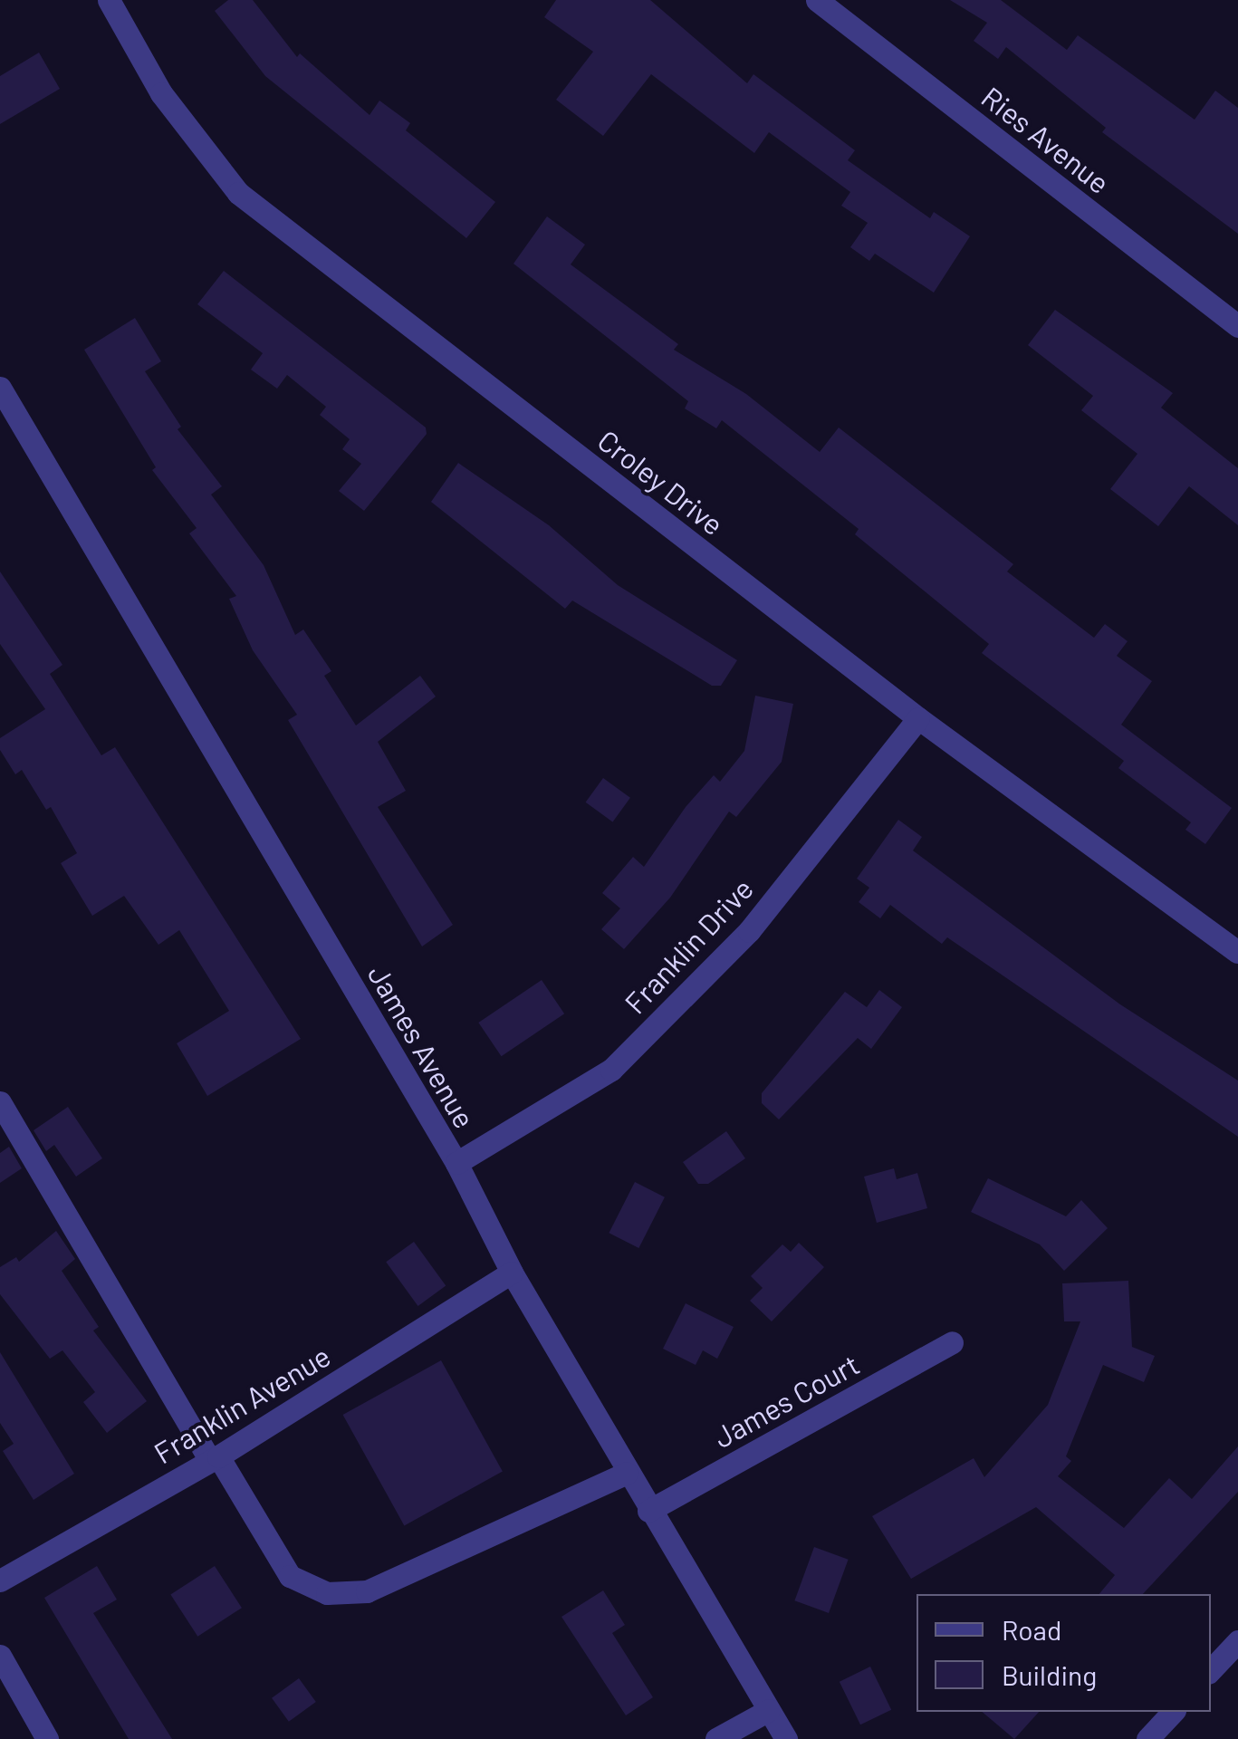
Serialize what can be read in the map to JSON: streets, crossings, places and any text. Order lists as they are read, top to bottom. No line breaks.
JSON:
{"streets":{"street":["Ries Avenue","Croley Drive","Franklin Drive","James Avenue","James Court","Franklin Avenue"]},"crossings":[["Croley Drive","Franklin Drive"],["Franklin Drive","James Avenue"],["James Avenue","James Court"],["James Avenue","Franklin Avenue"]],"legend":["Road","Building"]}
